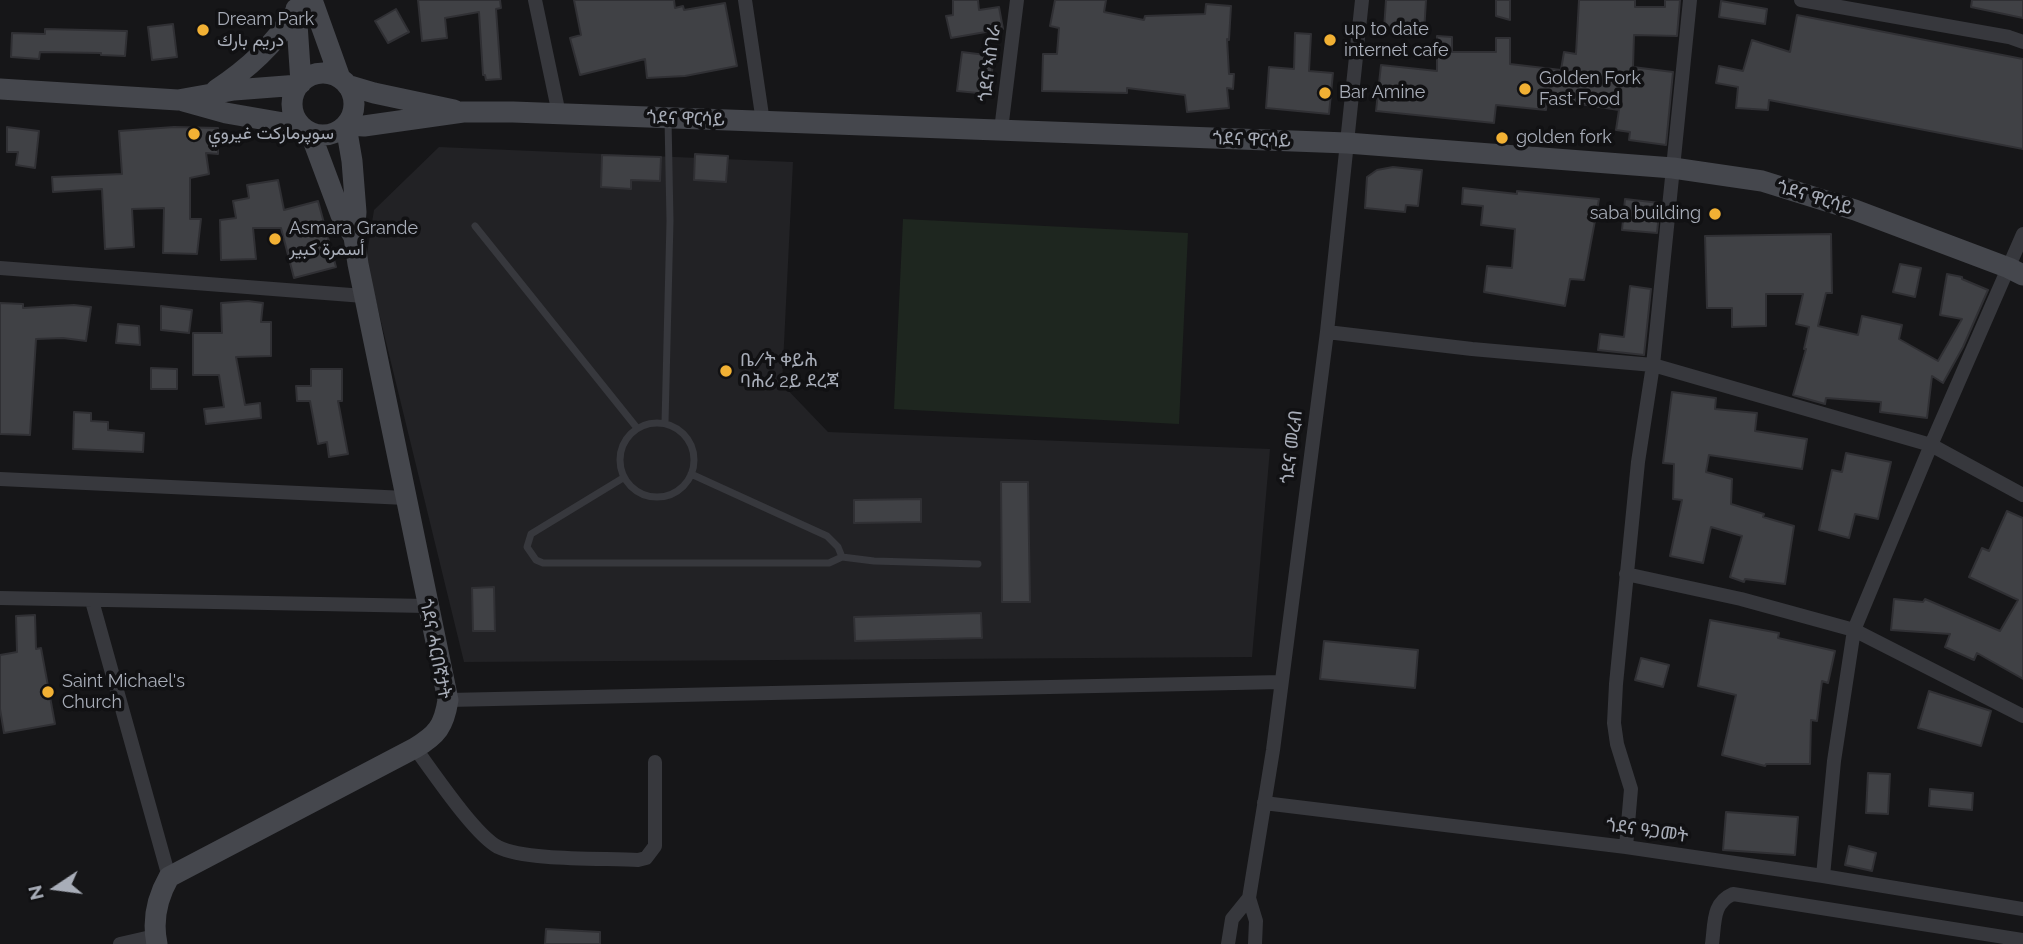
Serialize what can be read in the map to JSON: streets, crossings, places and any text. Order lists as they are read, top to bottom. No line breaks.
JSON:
{"streets":{"main road":["ጎደና ዋርሳይ","ጎደና ሓርበኛታት"],"street":["ጎደና ኣስገራ","ጎደና መረብ","ጎደና ዓጋመት"]},"crossings":[["ጎደና ኣስገራ","ጎደና ዋርሳይ"],["ጎደና ዋርሳይ","ጎደና መረብ"],["ጎደና መረብ","ጎደና ዓጋመት"]],"places":["Dream Park دريم بارك","up to date internet cafe","Golden Fork Fast Food","Bar Amine","سوپرمارکت غيروي","golden fork","saba building","Asmara Grande أسمرة كبير","ቤ/ት ቀይሕ ባሕሪ 2ይ ደረጃ","Saint Michael's Church"],"north":"left"}
